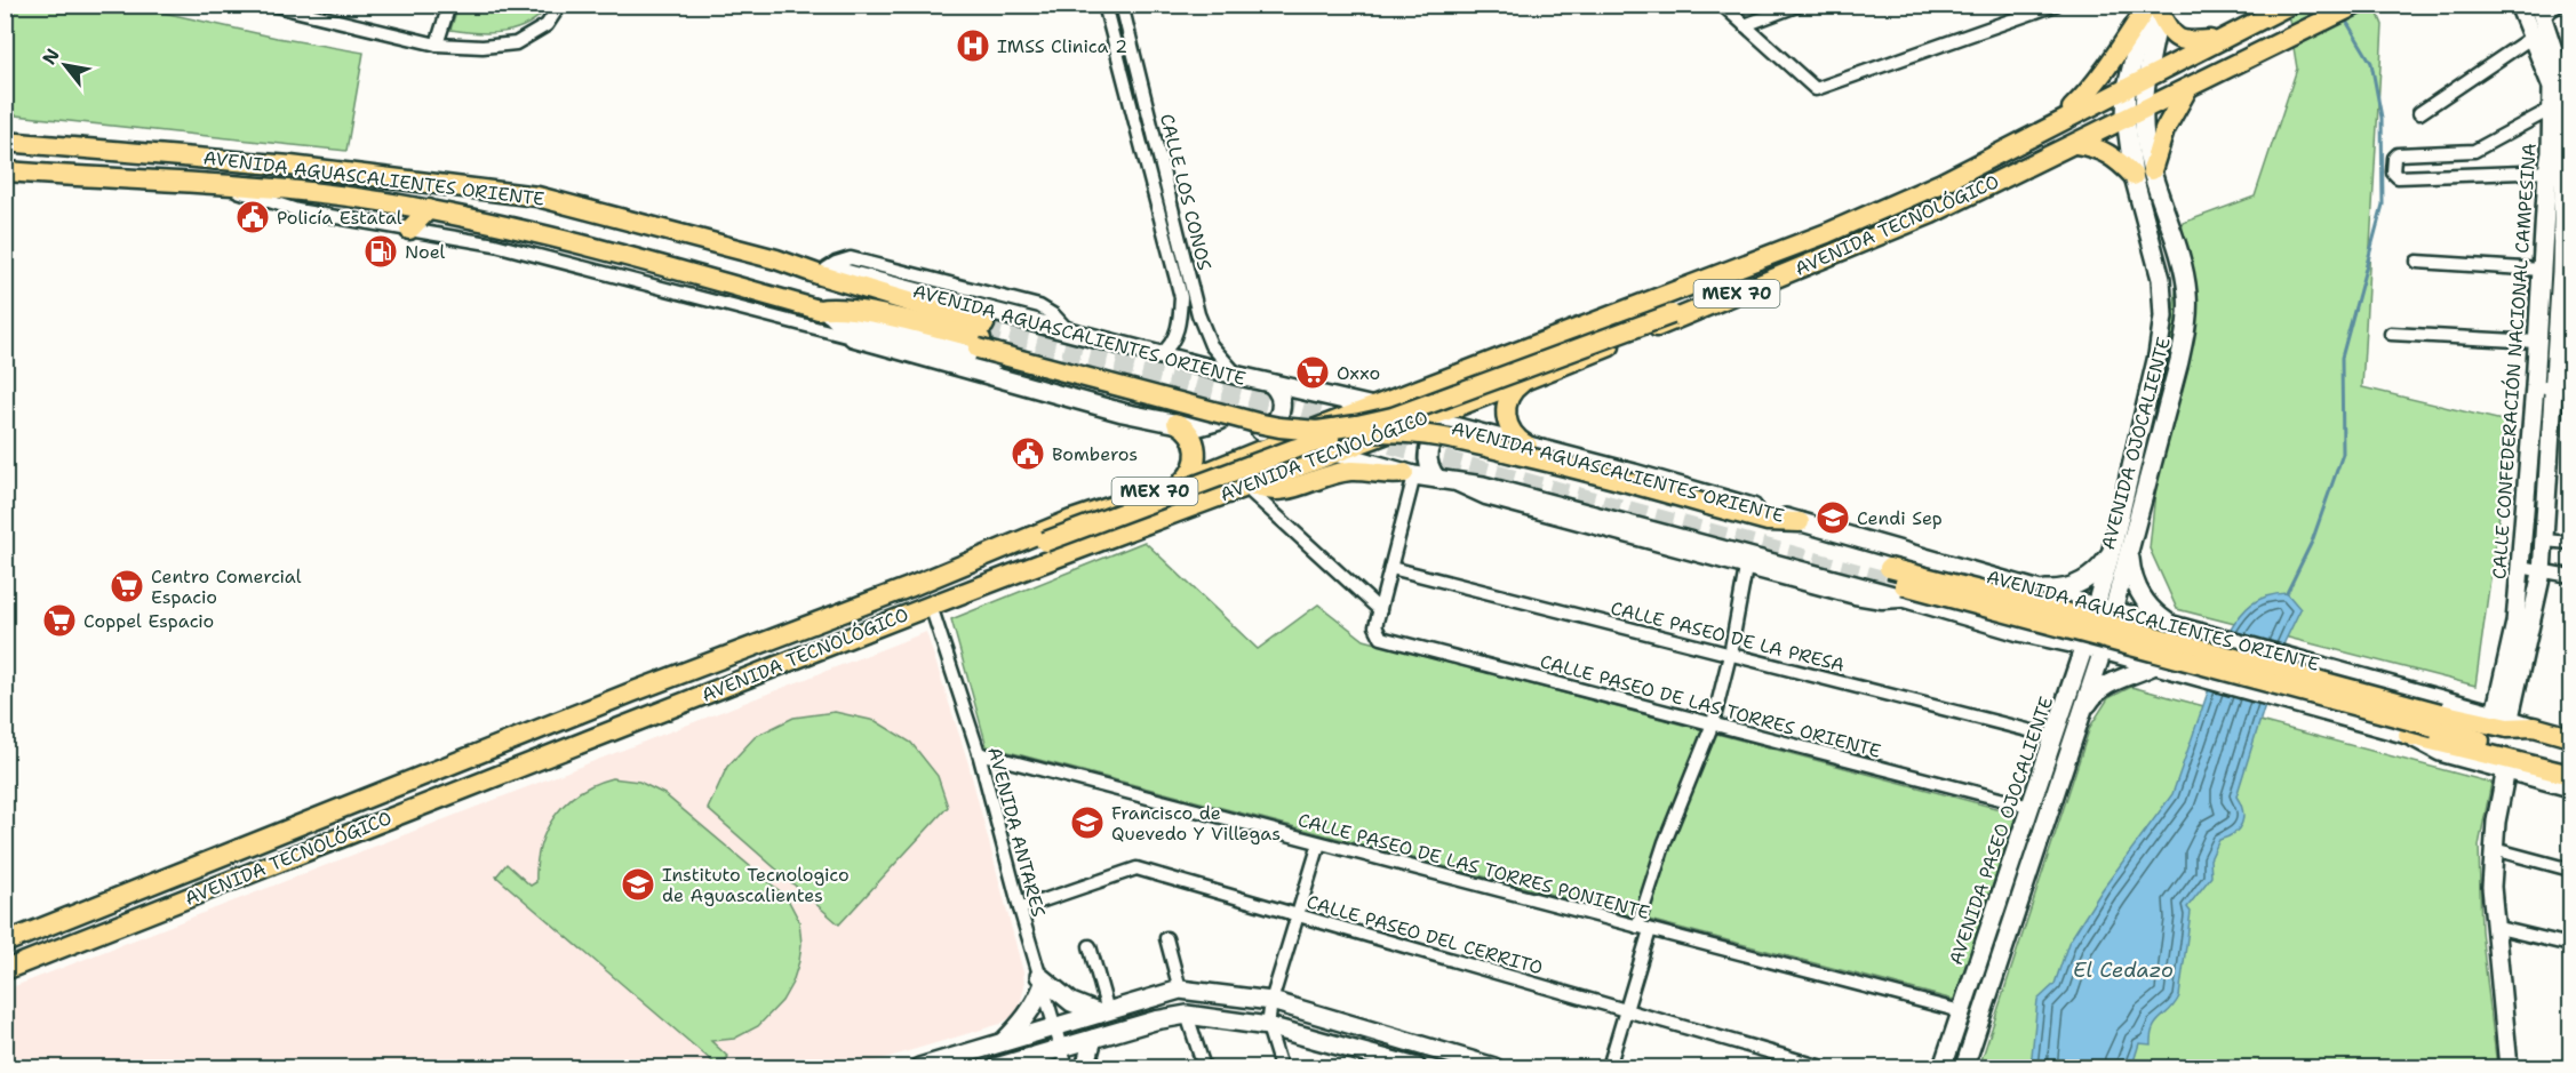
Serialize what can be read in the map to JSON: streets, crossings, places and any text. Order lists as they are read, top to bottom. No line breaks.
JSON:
{"streets":{"main road":["AVENIDA AGUASCALIENTES ORIENTE","AVENIDA TECNOLÓGICO","MEX 70"],"street":["CALLE LOS CONOS","CALLE CONFEDERACIÓN NACIONAL CAMPESINA","AVENIDA OJOCALIENTE","CALLE PASEO DE LA PRESA","CALLE PASEO DE LAS TORRES ORIENTE","AVENIDA PASEO OJOCALIENTE","AVENIDA ANTARES","CALLE PASEO DE LAS TORRES PONIENTE","CALLE PASEO DEL CERRITO"]},"crossings":[["AVENIDA AGUASCALIENTES ORIENTE","CALLE LOS CONOS"],["AVENIDA AGUASCALIENTES ORIENTE","AVENIDA TECNOLÓGICO"],["AVENIDA AGUASCALIENTES ORIENTE","CALLE CONFEDERACIÓN NACIONAL CAMPESINA"],["AVENIDA AGUASCALIENTES ORIENTE","AVENIDA OJOCALIENTE"],["AVENIDA AGUASCALIENTES ORIENTE","AVENIDA PASEO OJOCALIENTE"],["AVENIDA TECNOLÓGICO","AVENIDA OJOCALIENTE"],["AVENIDA TECNOLÓGICO","AVENIDA ANTARES"],["AVENIDA OJOCALIENTE","AVENIDA PASEO OJOCALIENTE"],["CALLE PASEO DE LA PRESA","AVENIDA PASEO OJOCALIENTE"],["CALLE PASEO DE LAS TORRES ORIENTE","AVENIDA PASEO OJOCALIENTE"],["AVENIDA PASEO OJOCALIENTE","CALLE PASEO DE LAS TORRES PONIENTE"],["AVENIDA ANTARES","CALLE PASEO DE LAS TORRES PONIENTE"],["AVENIDA ANTARES","CALLE PASEO DEL CERRITO"]],"water":["El Cedazo"],"places":{"hospital":["IMSS Clinica 2"],"public building":["Policía Estatal","Bomberos"],"fuel station":["Noel"],"supermarket":["Oxxo","Centro Comercial Espacio","Coppel Espacio"],"school or university":["Cendi Sep","Francisco de Quevedo Y Villegas","Instituto Tecnologico de Aguascalientes"]},"north":"top left"}
